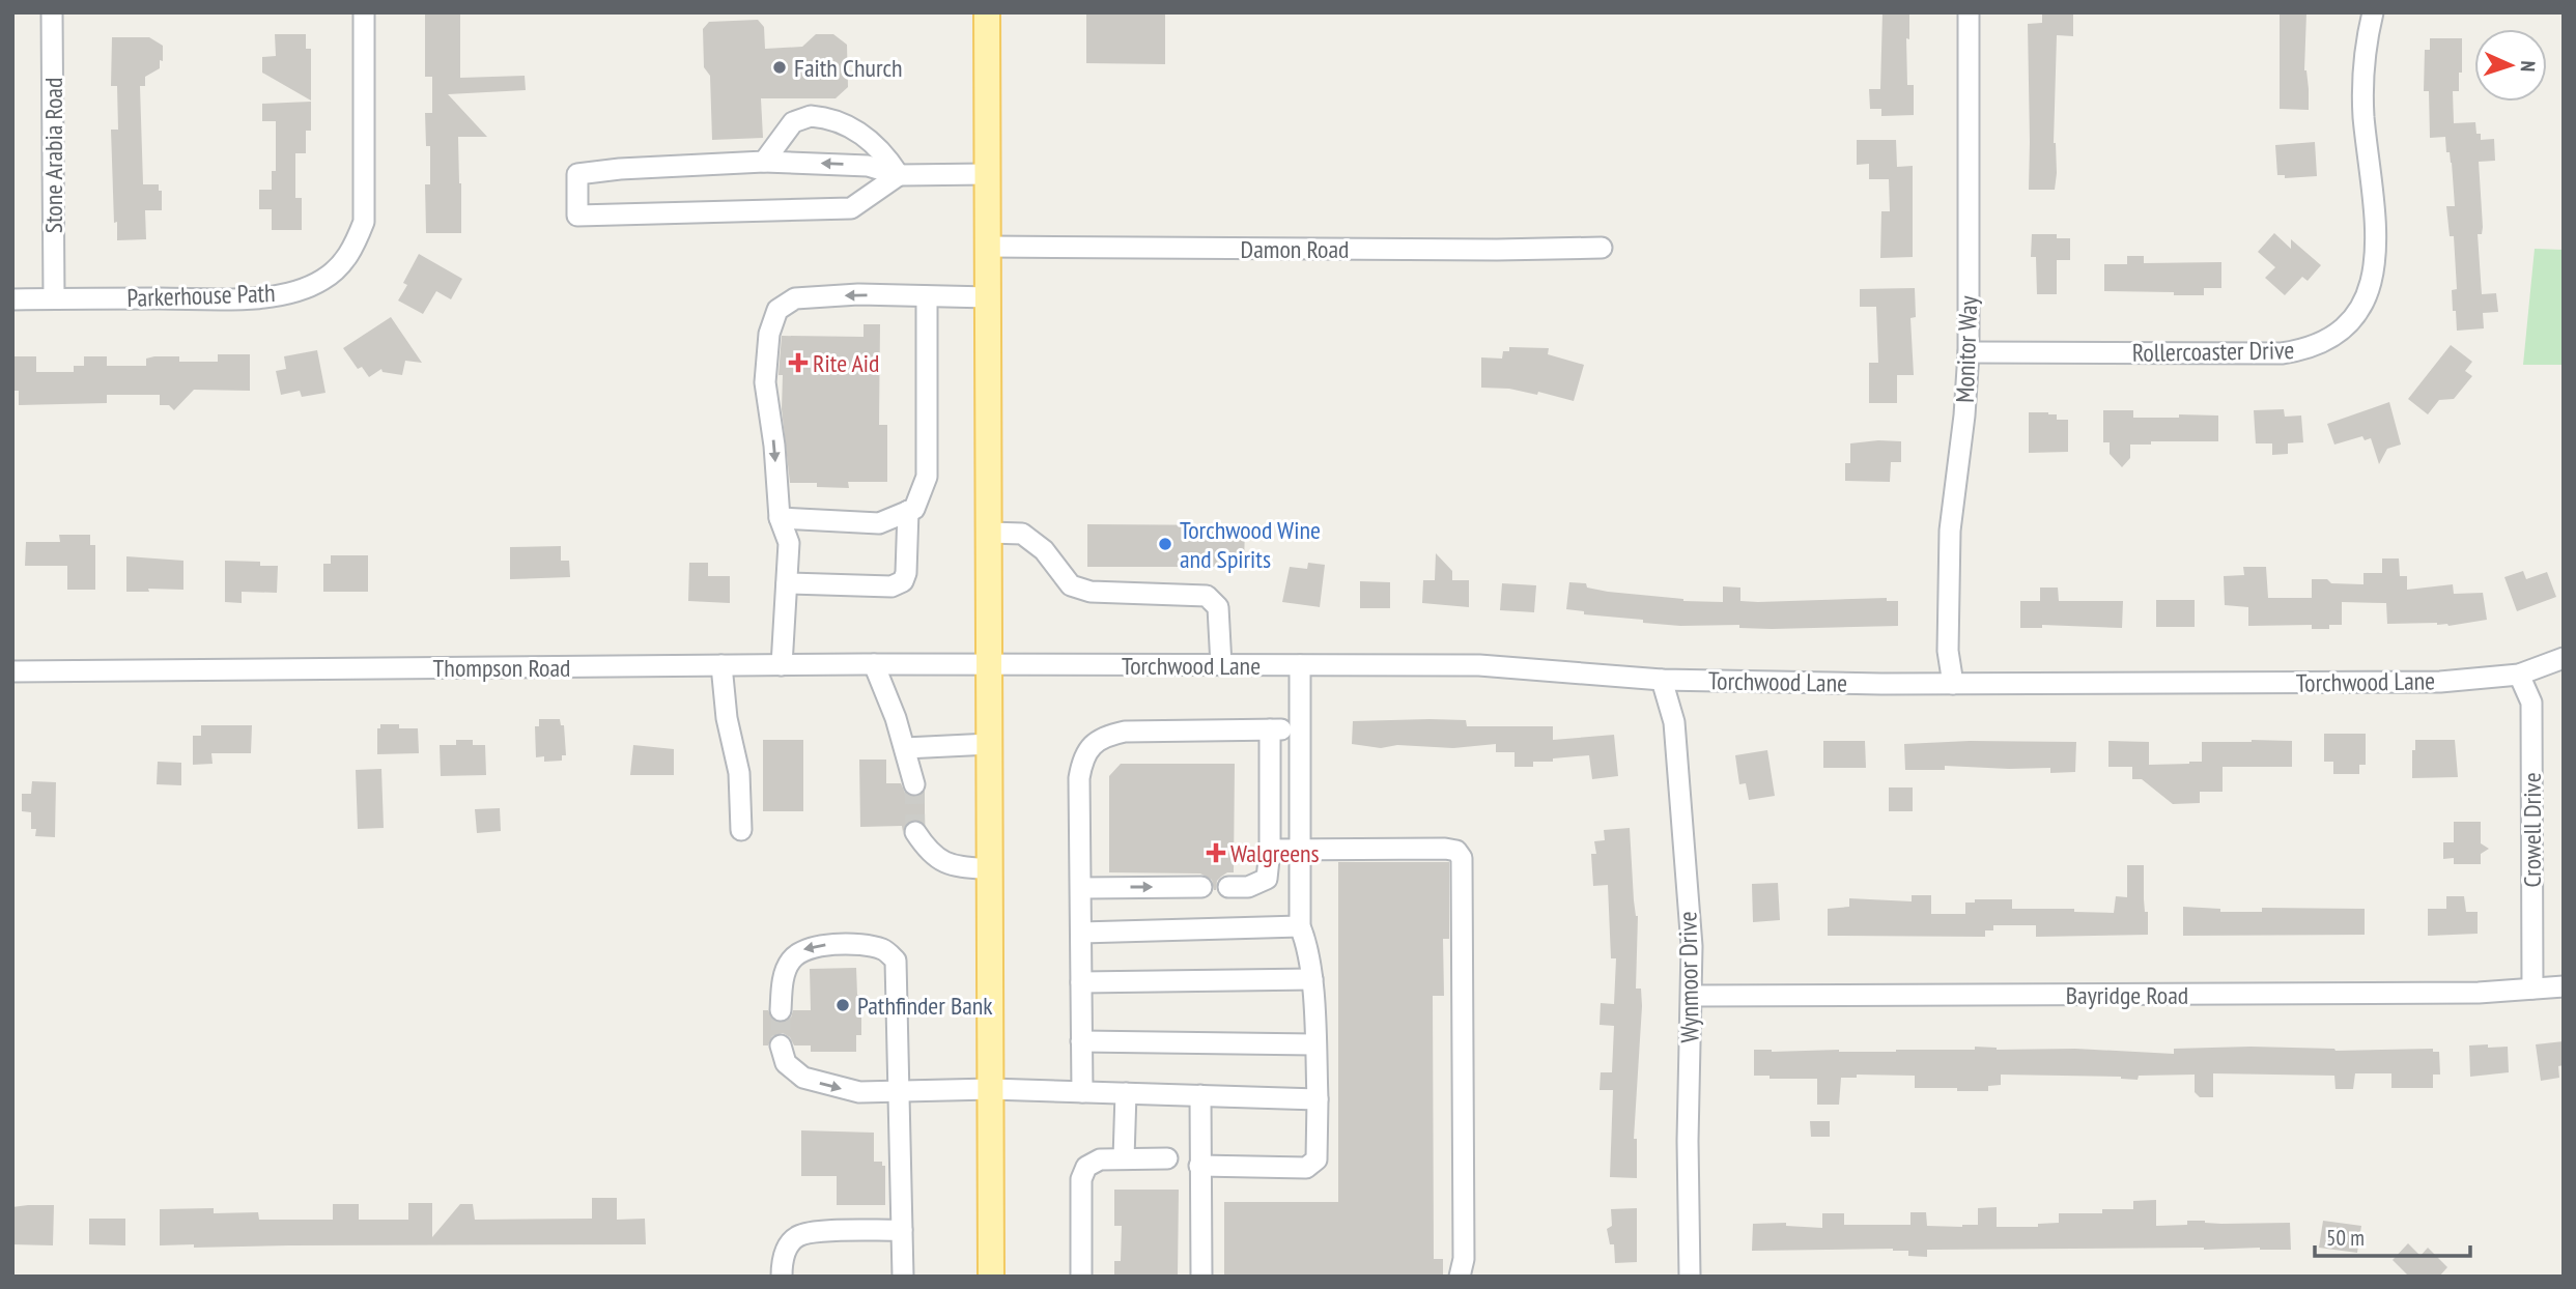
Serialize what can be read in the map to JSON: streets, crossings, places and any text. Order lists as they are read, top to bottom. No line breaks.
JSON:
{"streets":{"street":["Stone Arabia Road","Damon Road","Parkerhouse Path","Monitor Way","Rollercoaster Drive","Torchwood Lane","Thompson Road","Crowell Drive","Wynmoor Drive","Bayridge Road"]},"crossings":[["Stone Arabia Road","Parkerhouse Path"],["Monitor Way","Rollercoaster Drive"],["Monitor Way","Torchwood Lane"],["Torchwood Lane","Thompson Road"],["Torchwood Lane","Crowell Drive"],["Torchwood Lane","Wynmoor Drive"],["Crowell Drive","Bayridge Road"],["Wynmoor Drive","Bayridge Road"]],"places":{"other":["Faith Church","Torchwood Wine and Spirits","Pathfinder Bank"],"health":["Rite Aid","Walgreens"]},"scale_bar":"50 m","north":"right"}
